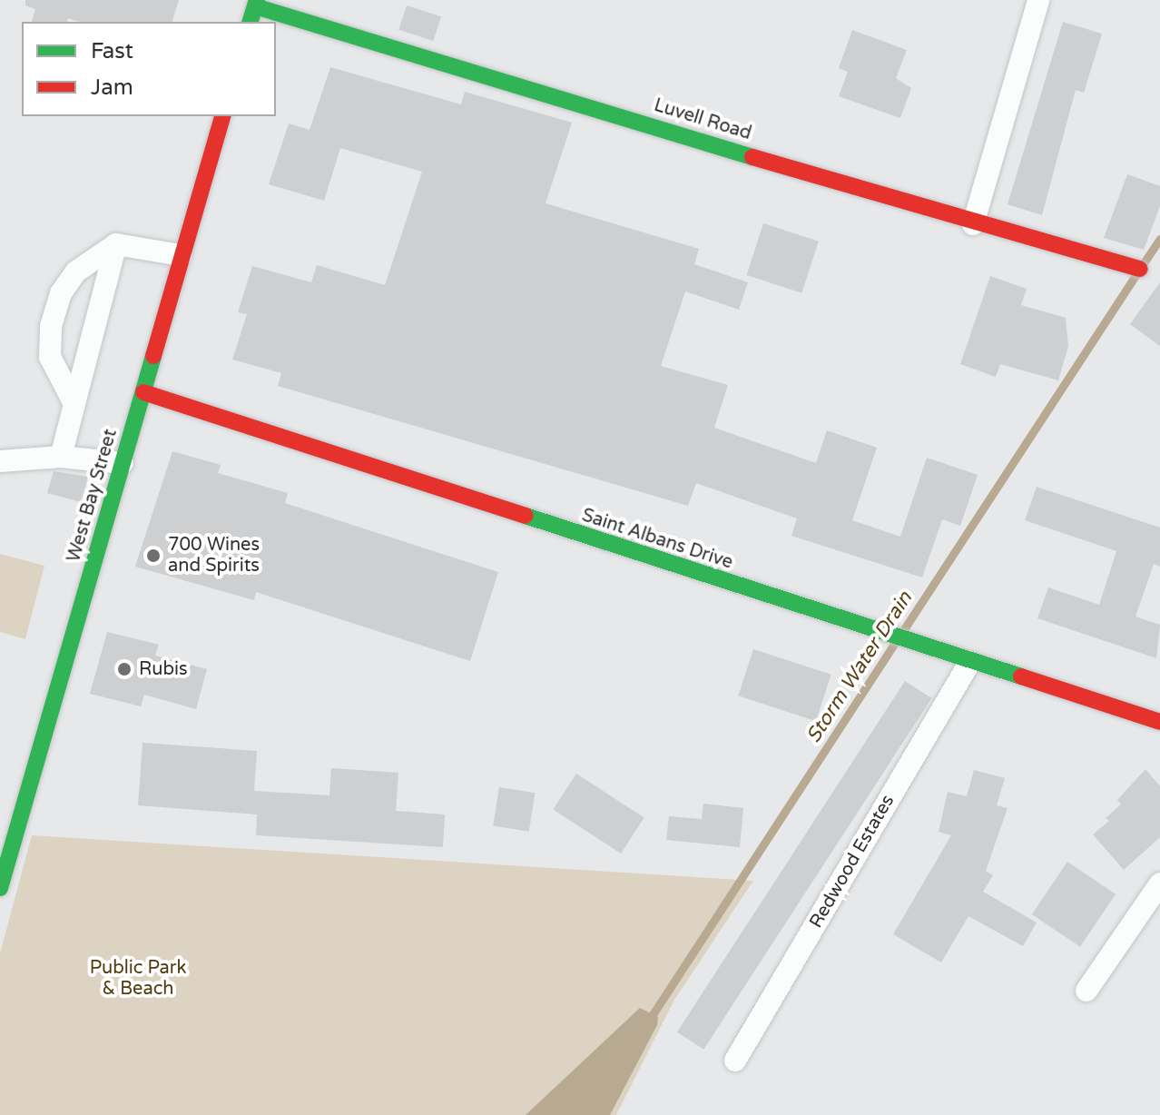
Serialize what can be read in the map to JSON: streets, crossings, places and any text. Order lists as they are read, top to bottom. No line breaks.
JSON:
{"streets":{"main road":["Luvell Road","West Bay Street","Saint Albans Drive"],"street":["Redwood Estates"]},"crossings":[["West Bay Street","Saint Albans Drive"],["Saint Albans Drive","Redwood Estates"]],"water":["Storm Water Drain"],"parks":["Public Park & Beach"],"places":["700 Wines and Spirits","Rubis"],"legend":["Fast","Jam"]}
